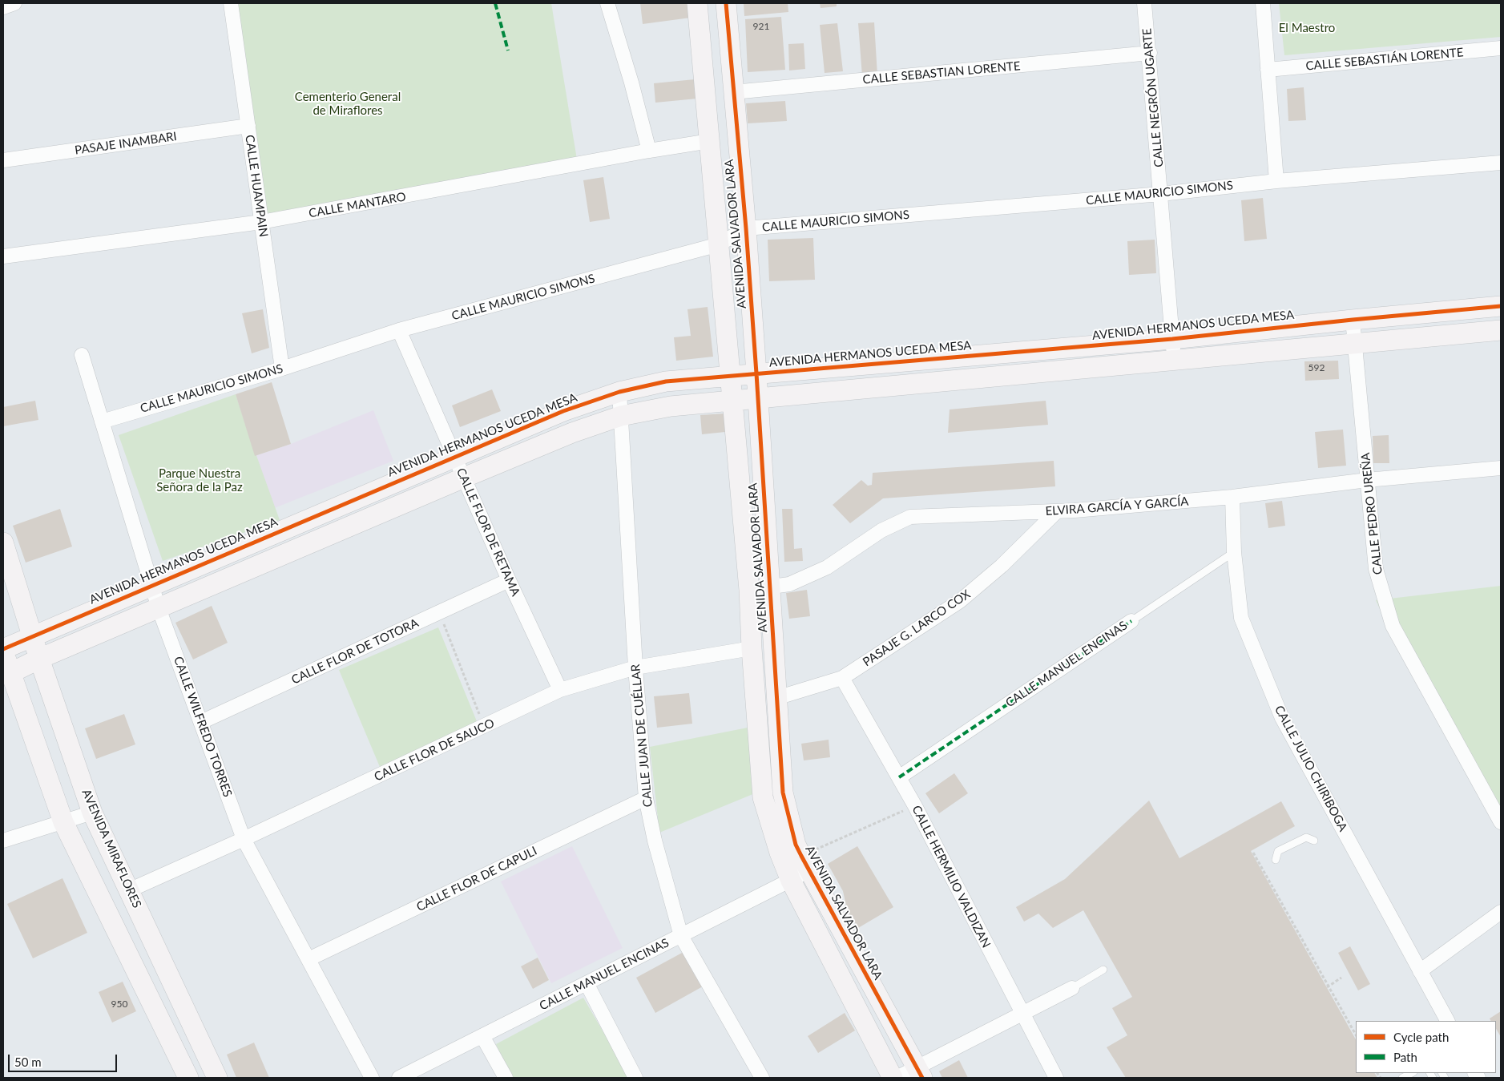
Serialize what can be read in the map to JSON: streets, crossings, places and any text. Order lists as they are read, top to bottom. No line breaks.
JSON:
{"streets":{"street":["CALLE SEBASTIÁN LORENTE","CALLE SEBASTIAN LORENTE","CALLE NEGRÓN UGARTE","PASAJE INAMBARI","CALLE HUAMPAIN","CALLE MAURICIO SIMONS","CALLE MANTARO","AVENIDA SALVADOR LARA","AVENIDA HERMANOS UCEDA MESA","ELVIRA GARCÍA Y GARCÍA","CALLE PEDRO UREÑA","CALLE FLOR DE RETAMA","PASAJE G. LARCO COX","CALLE FLOR DE TOTORA","CALLE MANUEL ENCINAS","CALLE WILFREDO TORRES","CALLE JUAN DE CUÉLLAR","CALLE FLOR DE SAUCO","CALLE JULIO CHIRIBOGA","AVENIDA MIRAFLORES","CALLE HERMILIO VALDIZAN","CALLE FLOR DE CAPULI"]},"crossings":[["CALLE SEBASTIAN LORENTE","CALLE NEGRÓN UGARTE"],["CALLE SEBASTIAN LORENTE","AVENIDA SALVADOR LARA"],["CALLE NEGRÓN UGARTE","CALLE MAURICIO SIMONS"],["CALLE NEGRÓN UGARTE","AVENIDA HERMANOS UCEDA MESA"],["PASAJE INAMBARI","CALLE HUAMPAIN"],["CALLE HUAMPAIN","CALLE MAURICIO SIMONS"],["CALLE HUAMPAIN","CALLE MANTARO"],["CALLE MAURICIO SIMONS","AVENIDA SALVADOR LARA"],["CALLE MAURICIO SIMONS","CALLE FLOR DE RETAMA"],["CALLE MAURICIO SIMONS","CALLE WILFREDO TORRES"],["CALLE MANTARO","AVENIDA SALVADOR LARA"],["AVENIDA SALVADOR LARA","AVENIDA HERMANOS UCEDA MESA"],["AVENIDA SALVADOR LARA","ELVIRA GARCÍA Y GARCÍA"],["AVENIDA SALVADOR LARA","PASAJE G. LARCO COX"],["AVENIDA SALVADOR LARA","CALLE MANUEL ENCINAS"],["AVENIDA SALVADOR LARA","CALLE FLOR DE SAUCO"],["AVENIDA HERMANOS UCEDA MESA","CALLE PEDRO UREÑA"],["AVENIDA HERMANOS UCEDA MESA","CALLE FLOR DE RETAMA"],["AVENIDA HERMANOS UCEDA MESA","CALLE WILFREDO TORRES"],["AVENIDA HERMANOS UCEDA MESA","CALLE JUAN DE CUÉLLAR"],["AVENIDA HERMANOS UCEDA MESA","AVENIDA MIRAFLORES"],["ELVIRA GARCÍA Y GARCÍA","CALLE PEDRO UREÑA"],["ELVIRA GARCÍA Y GARCÍA","PASAJE G. LARCO COX"],["ELVIRA GARCÍA Y GARCÍA","CALLE JULIO CHIRIBOGA"],["CALLE FLOR DE RETAMA","CALLE FLOR DE TOTORA"],["CALLE FLOR DE RETAMA","CALLE FLOR DE SAUCO"],["PASAJE G. LARCO COX","CALLE HERMILIO VALDIZAN"],["CALLE FLOR DE TOTORA","CALLE WILFREDO TORRES"],["CALLE MANUEL ENCINAS","CALLE JUAN DE CUÉLLAR"],["CALLE MANUEL ENCINAS","CALLE JULIO CHIRIBOGA"],["CALLE MANUEL ENCINAS","CALLE HERMILIO VALDIZAN"],["CALLE WILFREDO TORRES","CALLE FLOR DE SAUCO"],["CALLE WILFREDO TORRES","CALLE FLOR DE CAPULI"],["CALLE JUAN DE CUÉLLAR","CALLE FLOR DE SAUCO"],["CALLE JUAN DE CUÉLLAR","CALLE FLOR DE CAPULI"],["CALLE FLOR DE SAUCO","AVENIDA MIRAFLORES"]],"parks":["El Maestro","Cementerio General de Miraflores","Parque Nuestra Señora de la Paz"],"house_numbers":["921","592","950"],"legend":["Cycle path","Path"],"scale_bar":"50 m"}
